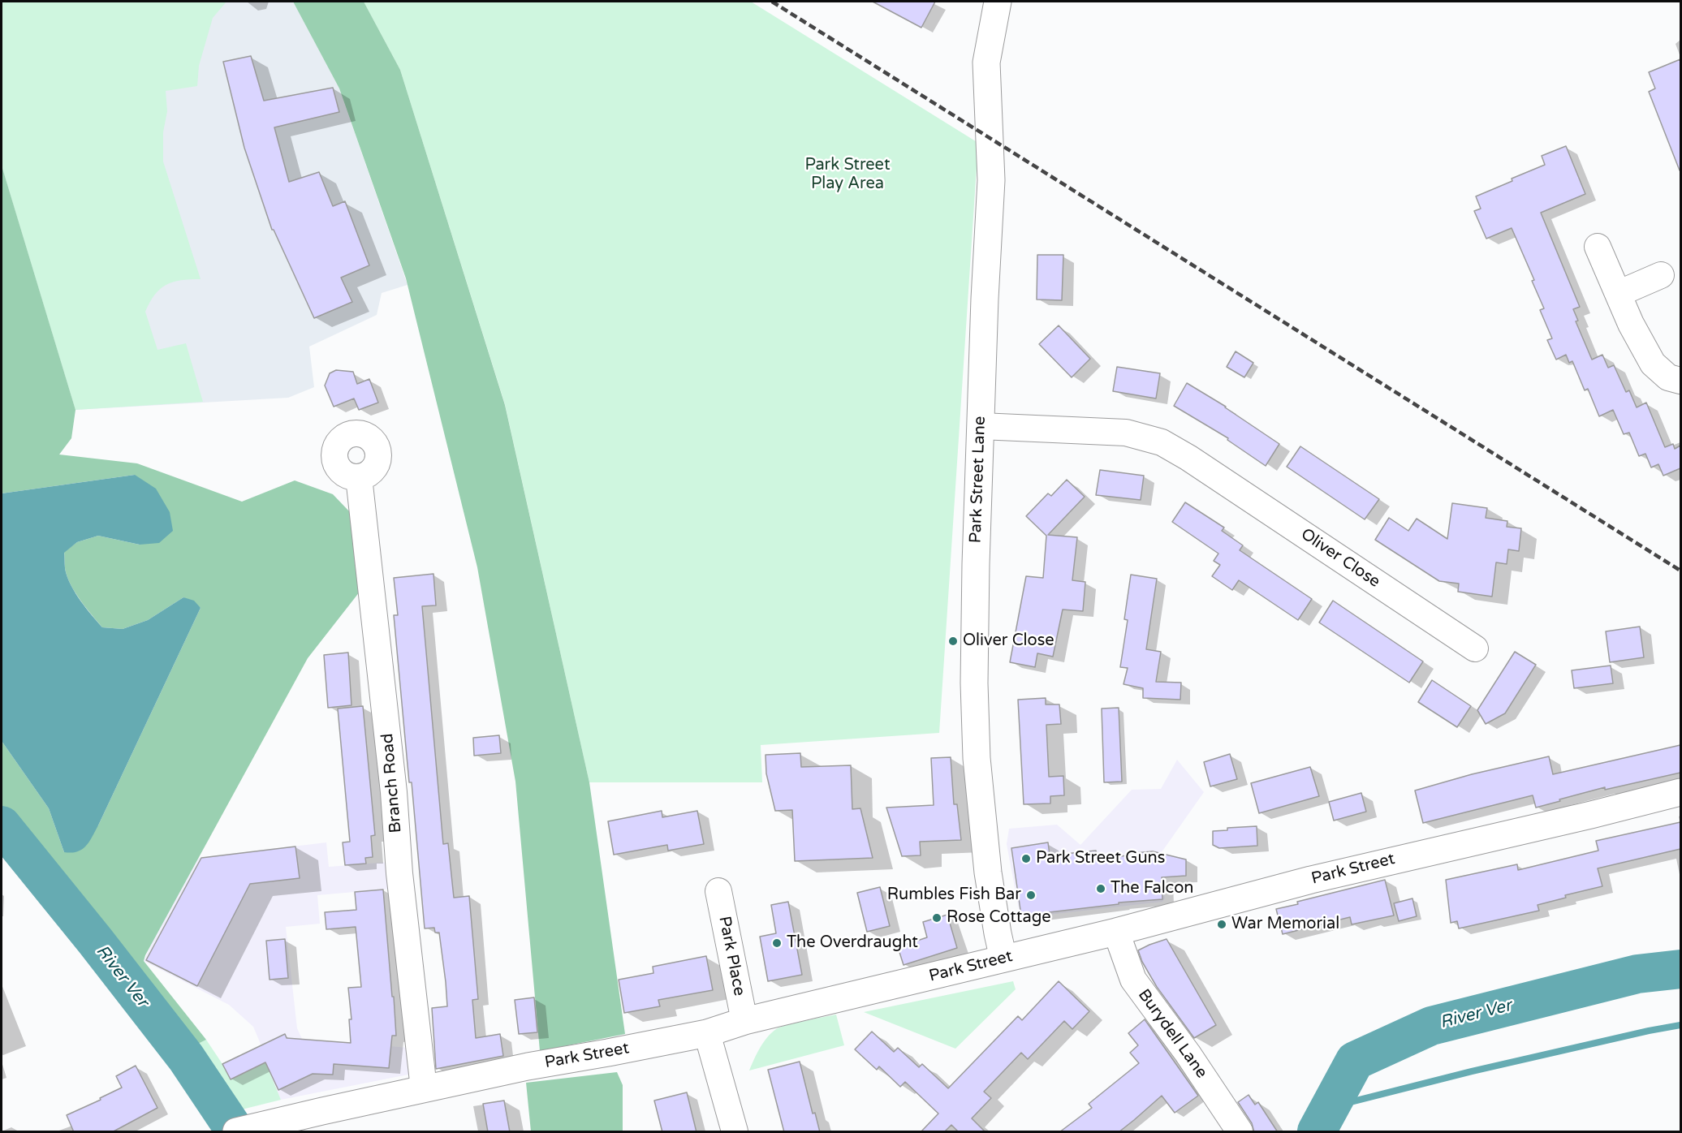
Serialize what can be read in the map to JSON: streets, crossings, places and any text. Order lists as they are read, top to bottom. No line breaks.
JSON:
{"streets":{"main road":["Park Street Lane","Park Street"],"street":["Oliver Close","Branch Road","Park Place","Burydell Lane"]},"crossings":[["Park Street Lane","Oliver Close"],["Park Street Lane","Park Street"],["Branch Road","Park Street"],["Park Street","Park Place"],["Park Street","Burydell Lane"]],"water":["River Ver"],"parks":["Park Street Play Area"],"places":["Oliver Close","Park Street Guns","The Falcon","Rumbles Fish Bar","Rose Cottage","War Memorial","The Overdraught"]}
